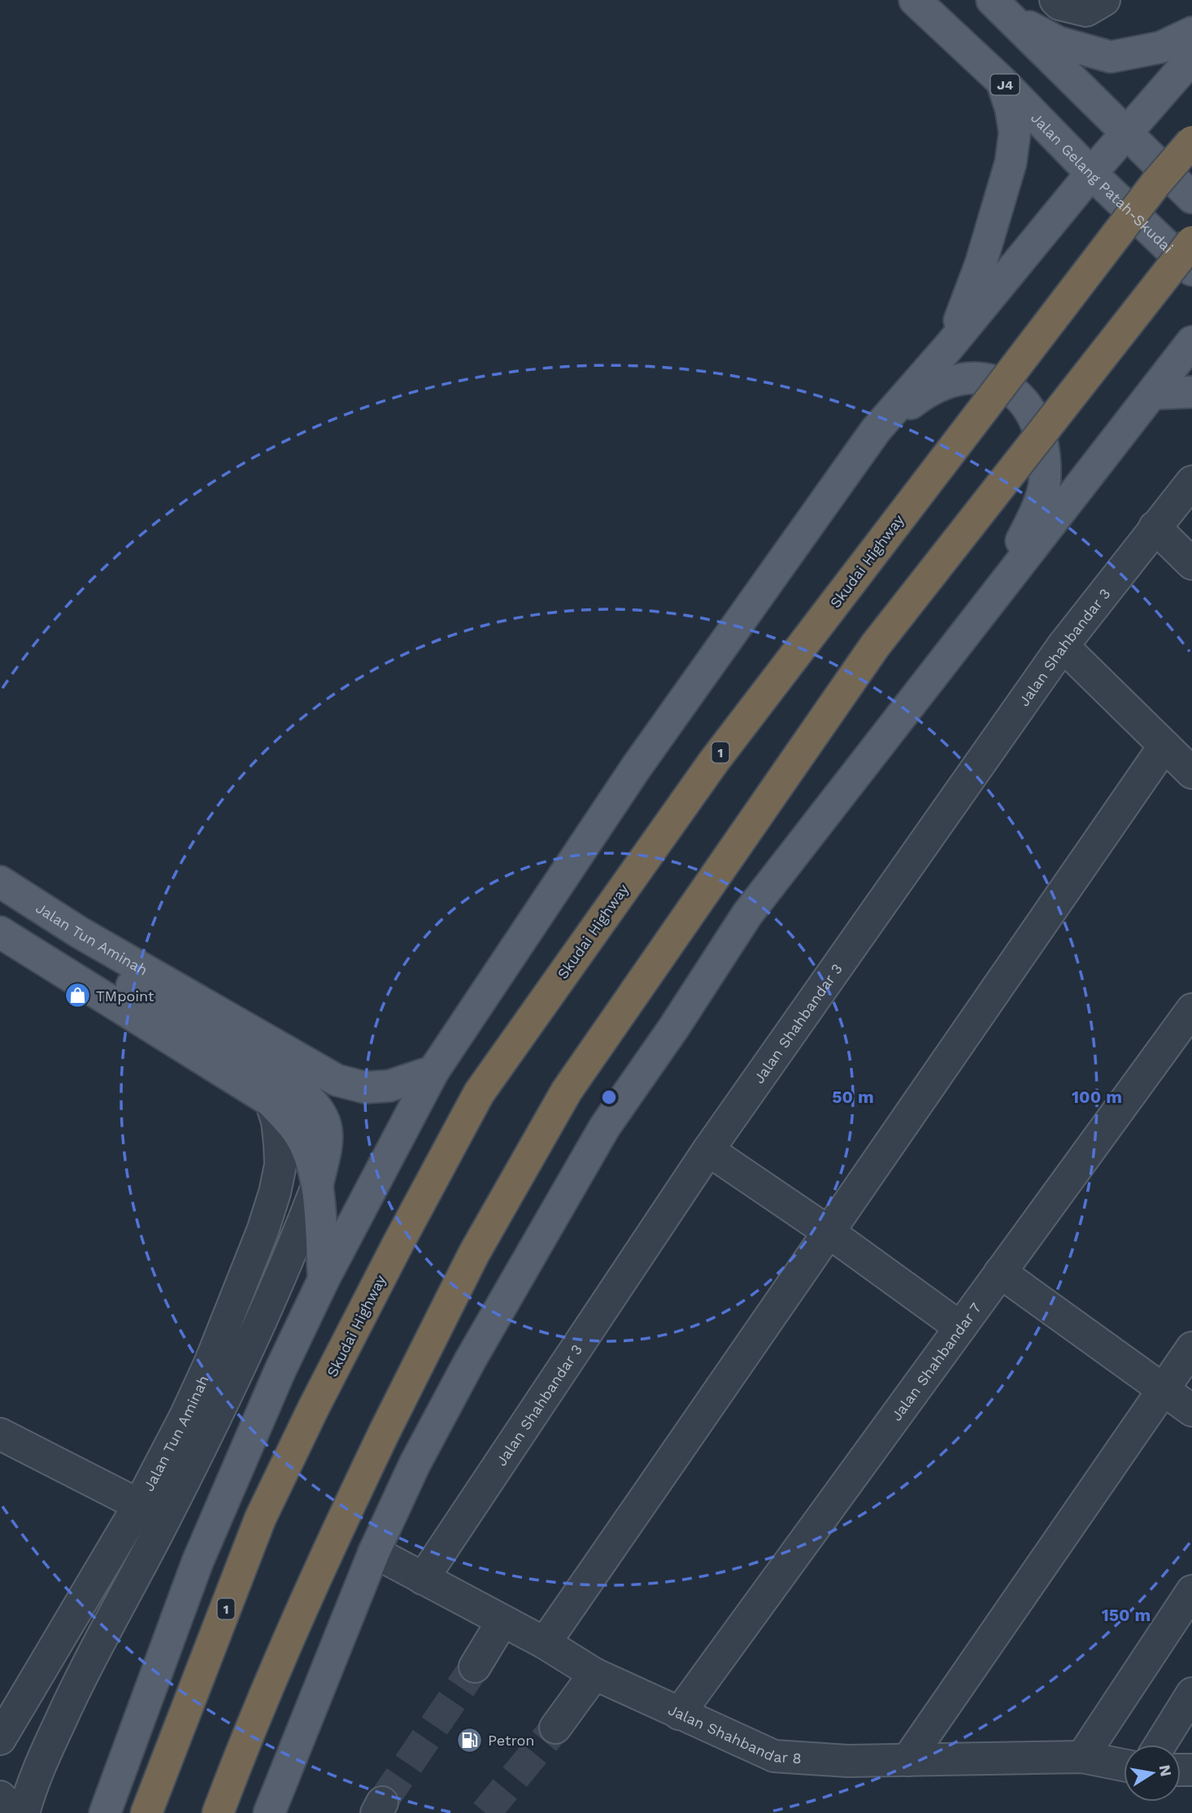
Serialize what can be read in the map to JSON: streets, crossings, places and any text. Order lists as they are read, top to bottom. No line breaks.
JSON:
{"streets":{"highway":["Skudai Highway","1"],"main road":["J4","Jalan Gelang Patah-Skudai","Jalan Tun Aminah"],"street":["Jalan Shahbandar 3","Jalan Shahbandar 7","Jalan Shahbandar 8"]},"crossings":[["Jalan Shahbandar 3","Jalan Shahbandar 8"],["Jalan Shahbandar 7","Jalan Shahbandar 8"]],"places":{"shop":["TMpoint"],"fuel station":["Petron"]},"north":"right","rings":["50 m","100 m","150 m"]}
